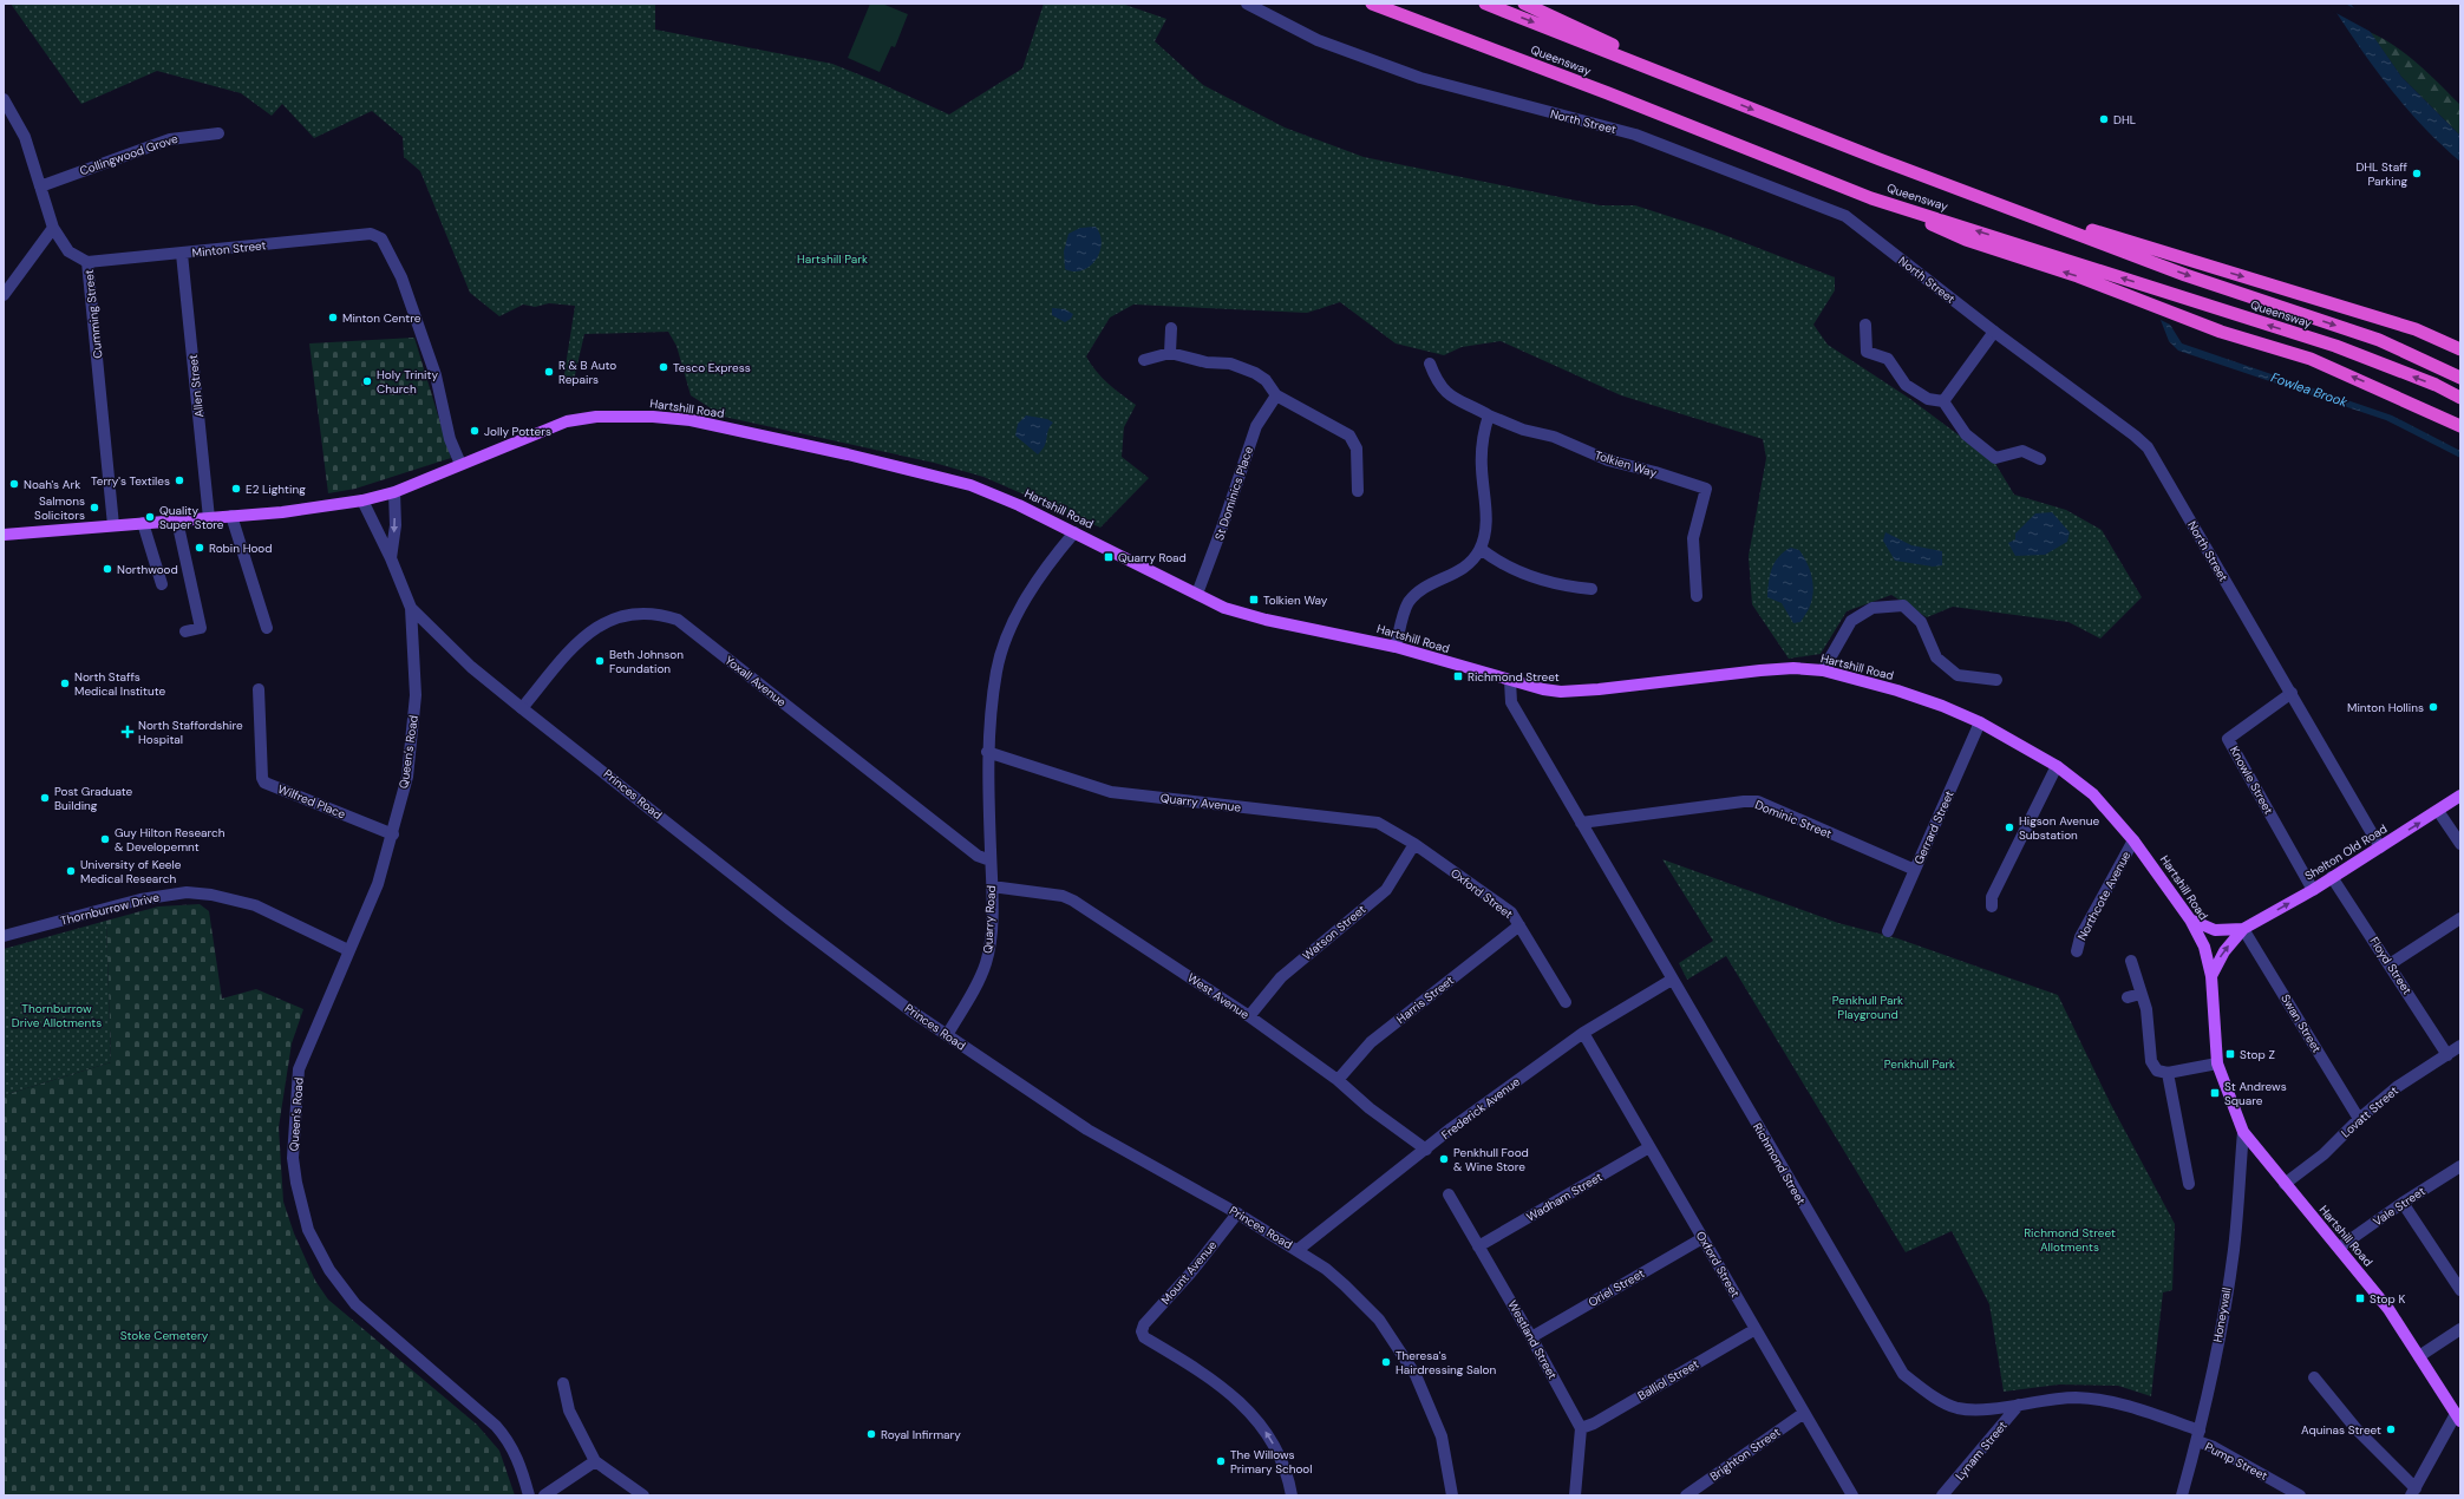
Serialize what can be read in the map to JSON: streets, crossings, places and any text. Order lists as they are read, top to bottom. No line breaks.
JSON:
{"streets":{"highway":["Queensway"],"main road":["Hartshill Road","Shelton Old Road"],"street":["North Street","Collingwood Grove","Minton Street","Cumming Street","Allen Street","Tolkien Way","St Dominics Place","Yoxall Avenue","Queen's Road","Knowle Street","Princes Road","Wilfred Place","Quarry Avenue","Dominic Street","Gerrard Street","Oxford Street","Northcote Avenue","Thornburrow Drive","Quarry Road","Watson Street","Floyd Street","West Avenue","Harris Street","Swan Street","Frederick Avenue","Lovatt Street","Richmond Street","Wadham Street","Vale Street","Mount Avenue","Oriel Street","Honeywall","Westland Street","Balliol Street","Lynam Street","Brighton Street","Pump Street"]},"crossings":[["North Street","Knowle Street"],["North Street","Shelton Old Road"],["Collingwood Grove","Cumming Street"],["Minton Street","Cumming Street"],["Minton Street","Allen Street"],["Minton Street","Hartshill Road"],["Cumming Street","Hartshill Road"],["Allen Street","Hartshill Road"],["Hartshill Road","St Dominics Place"],["Hartshill Road","Princes Road"],["Hartshill Road","Gerrard Street"],["Hartshill Road","Shelton Old Road"],["Hartshill Road","Northcote Avenue"],["Hartshill Road","Quarry Road"],["Hartshill Road","Lovatt Street"],["Hartshill Road","Richmond Street"],["Hartshill Road","Vale Street"],["Hartshill Road","Honeywall"],["Yoxall Avenue","Princes Road"],["Yoxall Avenue","Quarry Road"],["Queen's Road","Princes Road"],["Queen's Road","Wilfred Place"],["Queen's Road","Thornburrow Drive"],["Knowle Street","Shelton Old Road"],["Princes Road","Quarry Road"],["Princes Road","Frederick Avenue"],["Princes Road","Mount Avenue"],["Quarry Avenue","Oxford Street"],["Quarry Avenue","Quarry Road"],["Quarry Avenue","Watson Street"],["Dominic Street","Gerrard Street"],["Dominic Street","Richmond Street"],["Shelton Old Road","Floyd Street"],["Shelton Old Road","Swan Street"],["Oxford Street","Watson Street"],["Oxford Street","Harris Street"],["Oxford Street","Frederick Avenue"],["Oxford Street","Wadham Street"],["Oxford Street","Oriel Street"],["Oxford Street","Balliol Street"],["Oxford Street","Brighton Street"],["Quarry Road","West Avenue"],["Watson Street","West Avenue"],["Floyd Street","Lovatt Street"],["West Avenue","Harris Street"],["West Avenue","Frederick Avenue"],["Swan Street","Lovatt Street"],["Frederick Avenue","Richmond Street"],["Richmond Street","Honeywall"],["Richmond Street","Lynam Street"],["Richmond Street","Pump Street"],["Wadham Street","Westland Street"],["Oriel Street","Westland Street"],["Honeywall","Pump Street"],["Westland Street","Balliol Street"]],"one_way":["Shelton Old Road"],"water":["Fowlea Brook"],"parks":["Hartshill Park","Penkhull Park Playground","Thornburrow Drive Allotments","Penkhull Park","Richmond Street Allotments","Stoke Cemetery"],"places":{"other":["DHL","DHL Staff Parking","Minton Centre","Tesco Express","R & B Auto Repairs","Holy Trinity Church","Jolly Potters","Terry's Textiles","Noah's Ark","E2 Lighting","Salmons Solicitors","Quality Super Store","Robin Hood","Northwood","Beth Johnson Foundation","North Staffs Medical Institute","Minton Hollins","Post Graduate Building","Higson Avenue Substation","Guy Hilton Research & Developemnt","University of Keele Medical Research","Penkhull Food & Wine Store","Theresa's Hairdressing Salon","Aquinas Street","Royal Infirmary","The Willows Primary School"],"transit":["Quarry Road","Tolkien Way","Richmond Street","Stop Z","St Andrews Square","Stop K"],"health":["North Staffordshire Hospital"]}}
